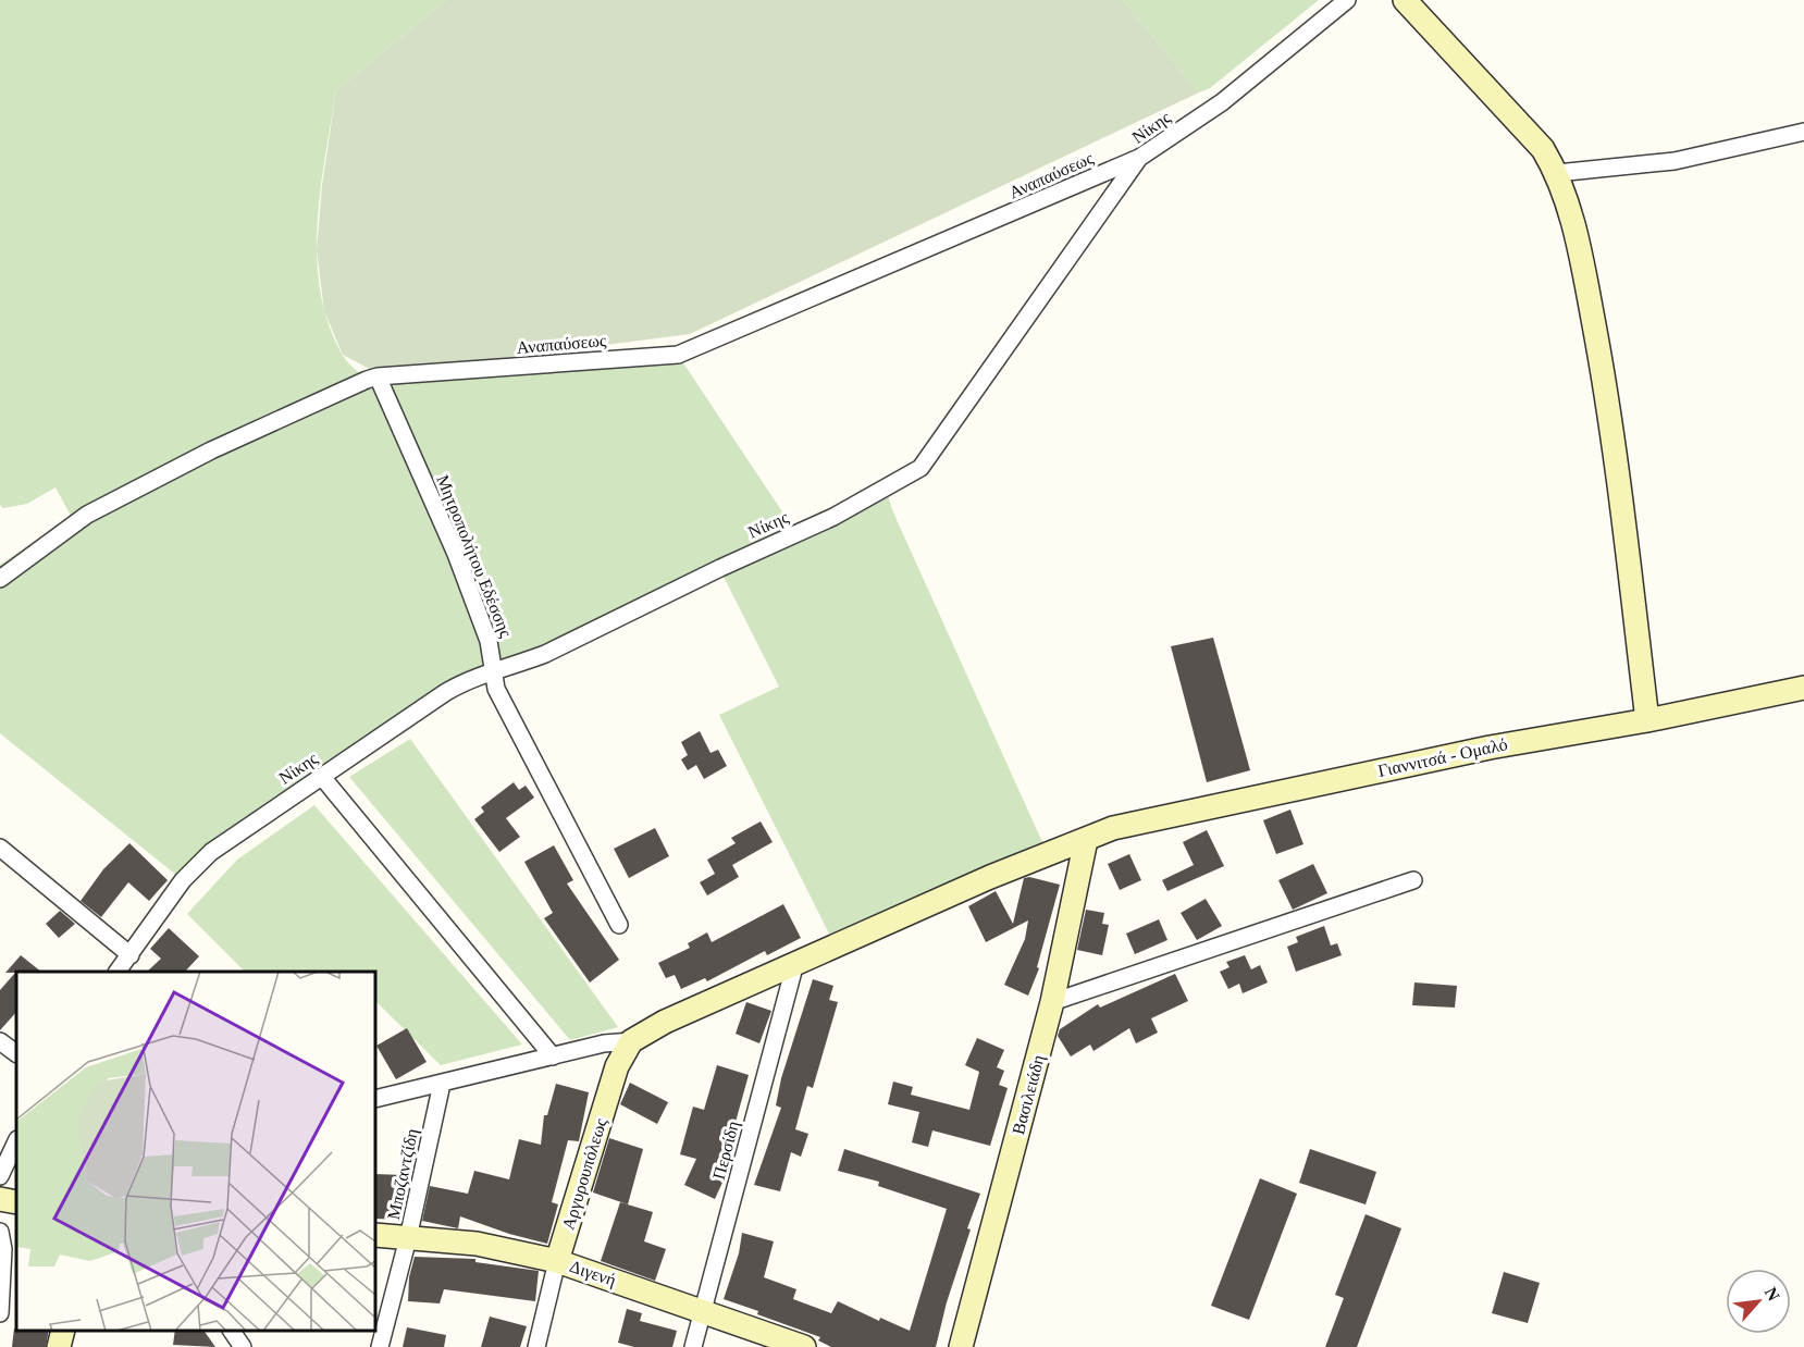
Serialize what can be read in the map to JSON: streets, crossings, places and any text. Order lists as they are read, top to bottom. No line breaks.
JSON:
{"streets":{"street":["Νίκης","Αναπαύσεως","Μητροπολήτου Εδέσσης","Γιαννιτσά - Ομαλό","Βασιλειάδη","Περσίδη","Μποζαντζίδη","Αργυρουπόλεως","Διγενή"]},"crossings":[["Νίκης","Αναπαύσεως"],["Νίκης","Μητροπολήτου Εδέσσης"],["Αναπαύσεως","Μητροπολήτου Εδέσσης"],["Γιαννιτσά - Ομαλό","Βασιλειάδη"],["Γιαννιτσά - Ομαλό","Περσίδη"],["Γιαννιτσά - Ομαλό","Αργυρουπόλεως"],["Περσίδη","Διγενή"],["Μποζαντζίδη","Διγενή"],["Αργυρουπόλεως","Διγενή"]],"north":"top right"}
